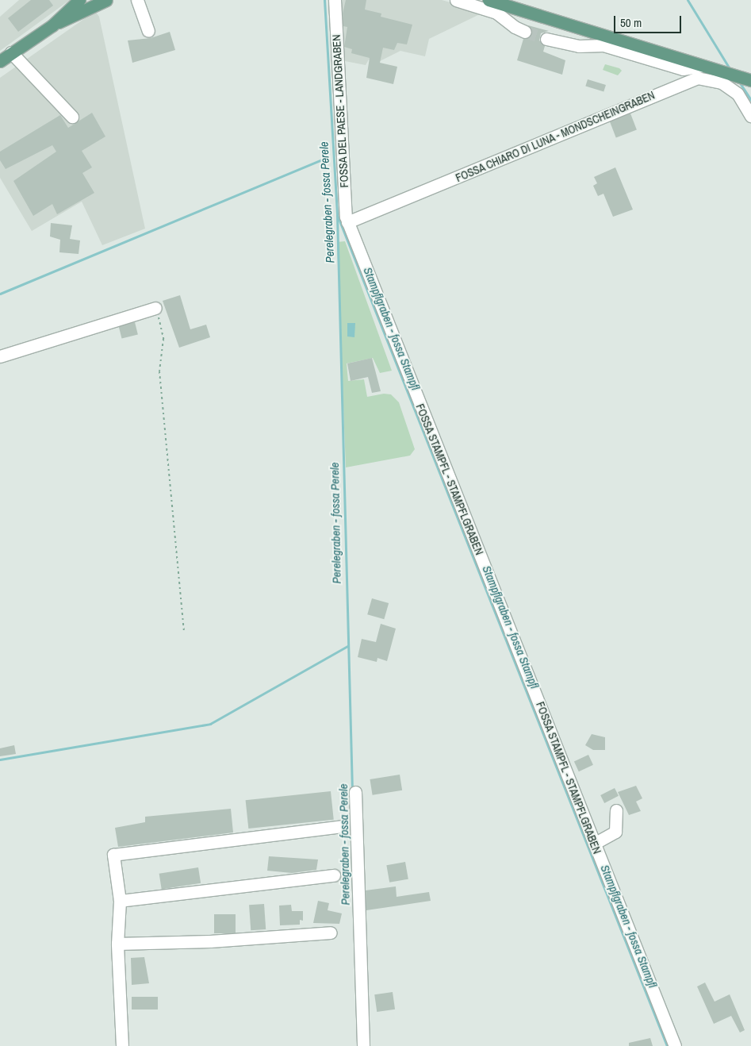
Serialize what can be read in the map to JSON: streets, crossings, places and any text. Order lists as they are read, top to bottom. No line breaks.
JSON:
{"streets":{"street":["FOSSA DEL PAESE - LANDGRABEN","FOSSA CHIARO DI LUNA - MONDSCHEINGRABEN","FOSSA STAMPFL - STAMPFLGRABEN"]},"crossings":[["FOSSA DEL PAESE - LANDGRABEN","FOSSA CHIARO DI LUNA - MONDSCHEINGRABEN"],["FOSSA DEL PAESE - LANDGRABEN","FOSSA STAMPFL - STAMPFLGRABEN"],["FOSSA CHIARO DI LUNA - MONDSCHEINGRABEN","FOSSA STAMPFL - STAMPFLGRABEN"]],"water":["Perelegraben - fossa Perele","Stampflgraben - fossa Stampfl"],"scale_bar":"50 m"}
